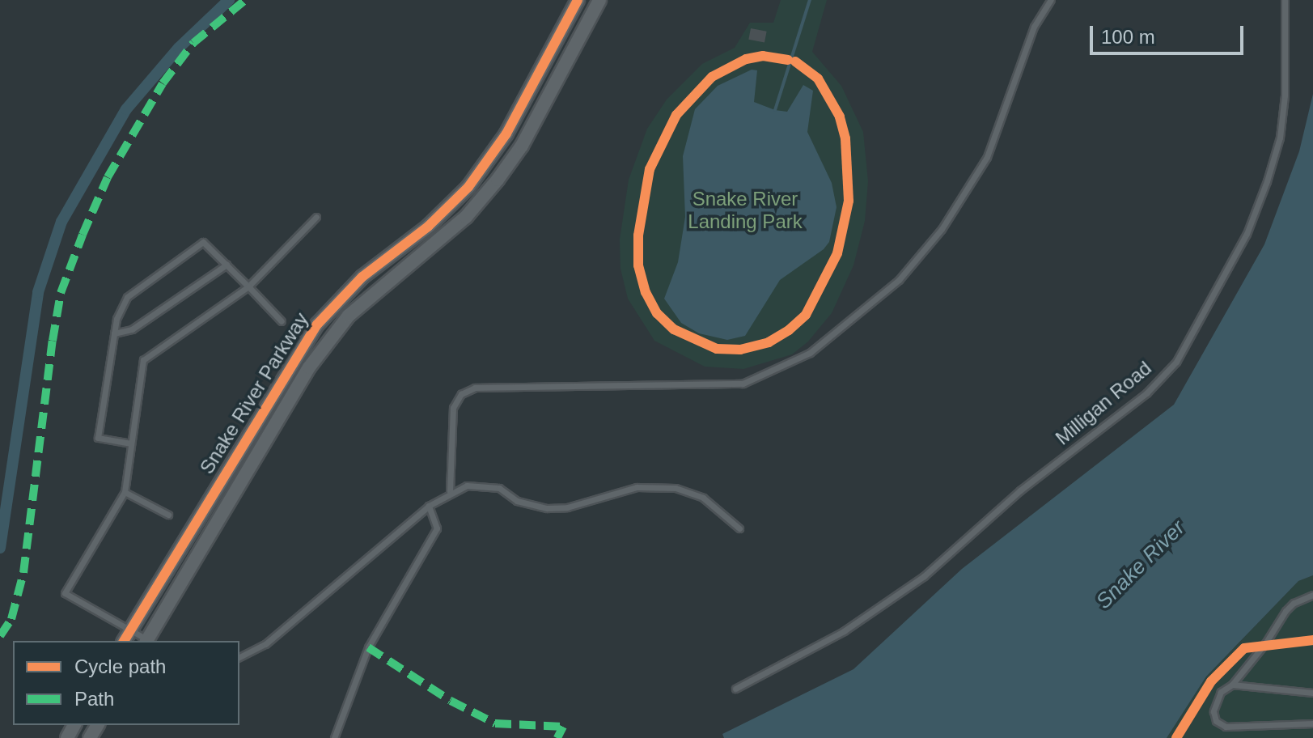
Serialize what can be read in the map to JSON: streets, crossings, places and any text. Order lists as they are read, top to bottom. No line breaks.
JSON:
{"streets":{"street":["Snake River Parkway"],"lane":["Milligan Road"]},"water":["Snake River"],"parks":["Snake River Landing Park"],"legend":["Cycle path","Path"],"scale_bar":"100 m"}
